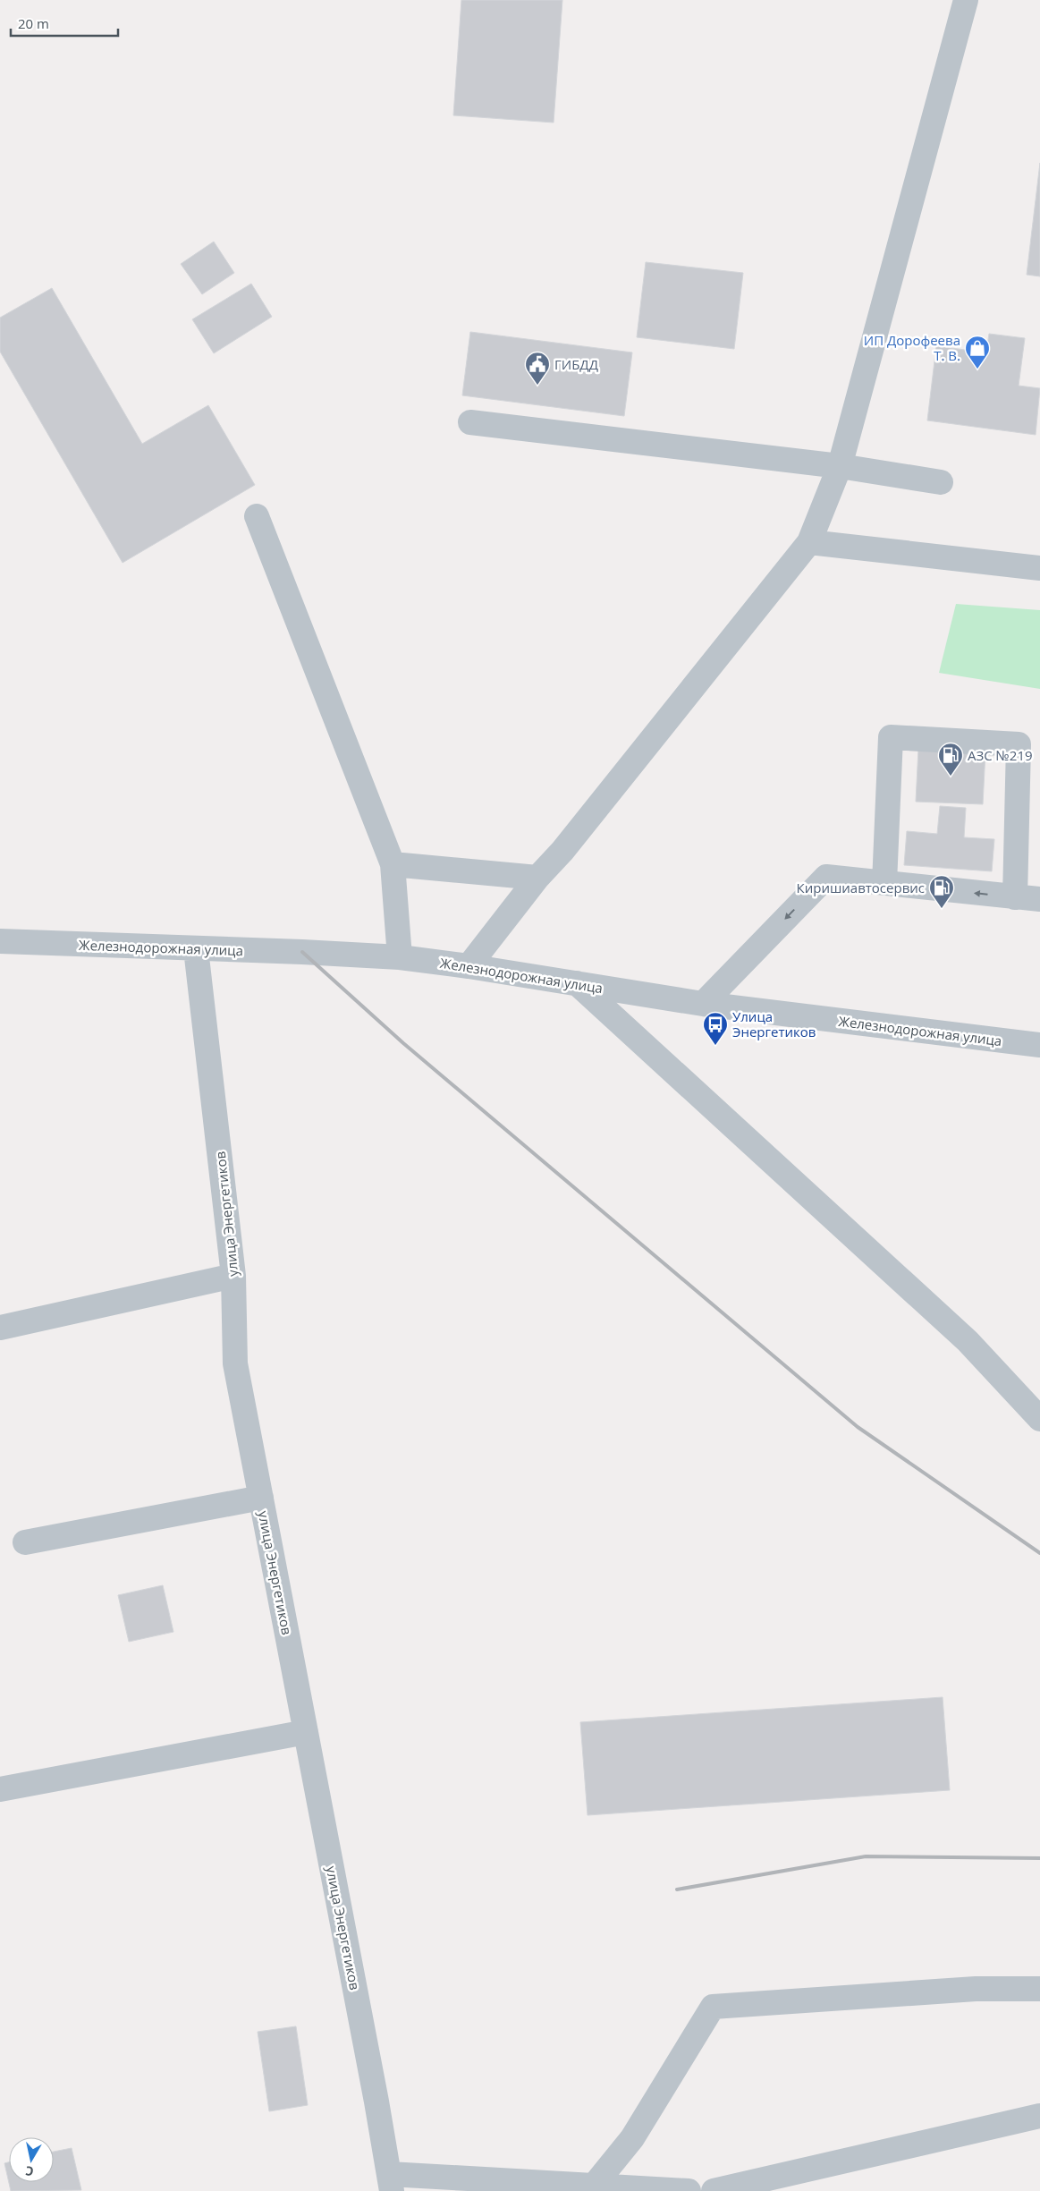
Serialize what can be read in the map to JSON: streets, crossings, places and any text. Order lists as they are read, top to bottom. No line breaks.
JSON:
{"streets":{"street":["Железнодорожная улица","улица Энергетиков"]},"crossings":[["Железнодорожная улица","улица Энергетиков"]],"places":{"shop":["ИП Дорофеева Т. В."],"public building":["ГИБДД"],"fuel station":["АЗС №219","Киришиавтосервис"],"bus stop":["Улица Энергетиков"]},"scale_bar":"20 m","north":"bottom"}
